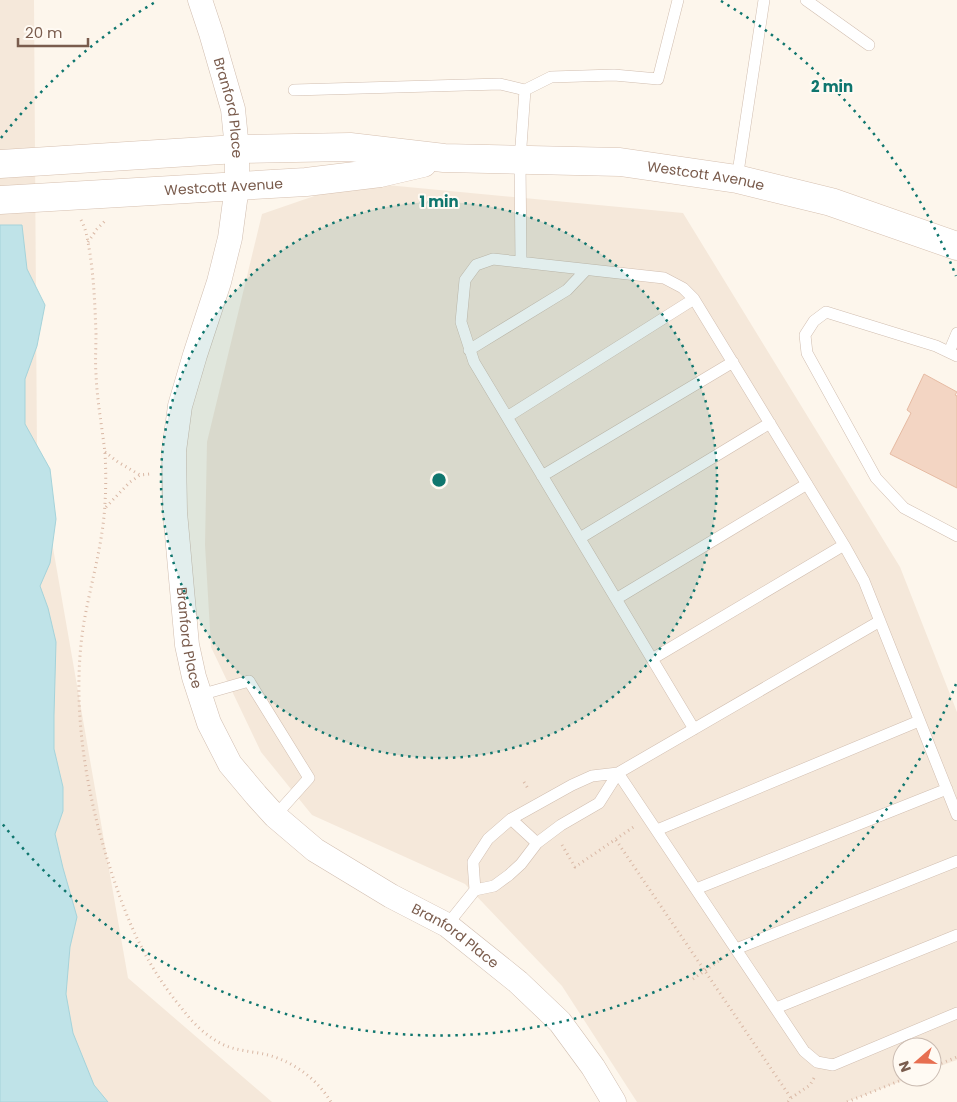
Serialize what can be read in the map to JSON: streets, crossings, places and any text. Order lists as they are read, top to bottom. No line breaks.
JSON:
{"streets":{"street":["Branford Place","Westcott Avenue"]},"crossings":[["Branford Place","Westcott Avenue"]],"scale_bar":"20 m","north":"left","rings":["2 min","1 min"]}
